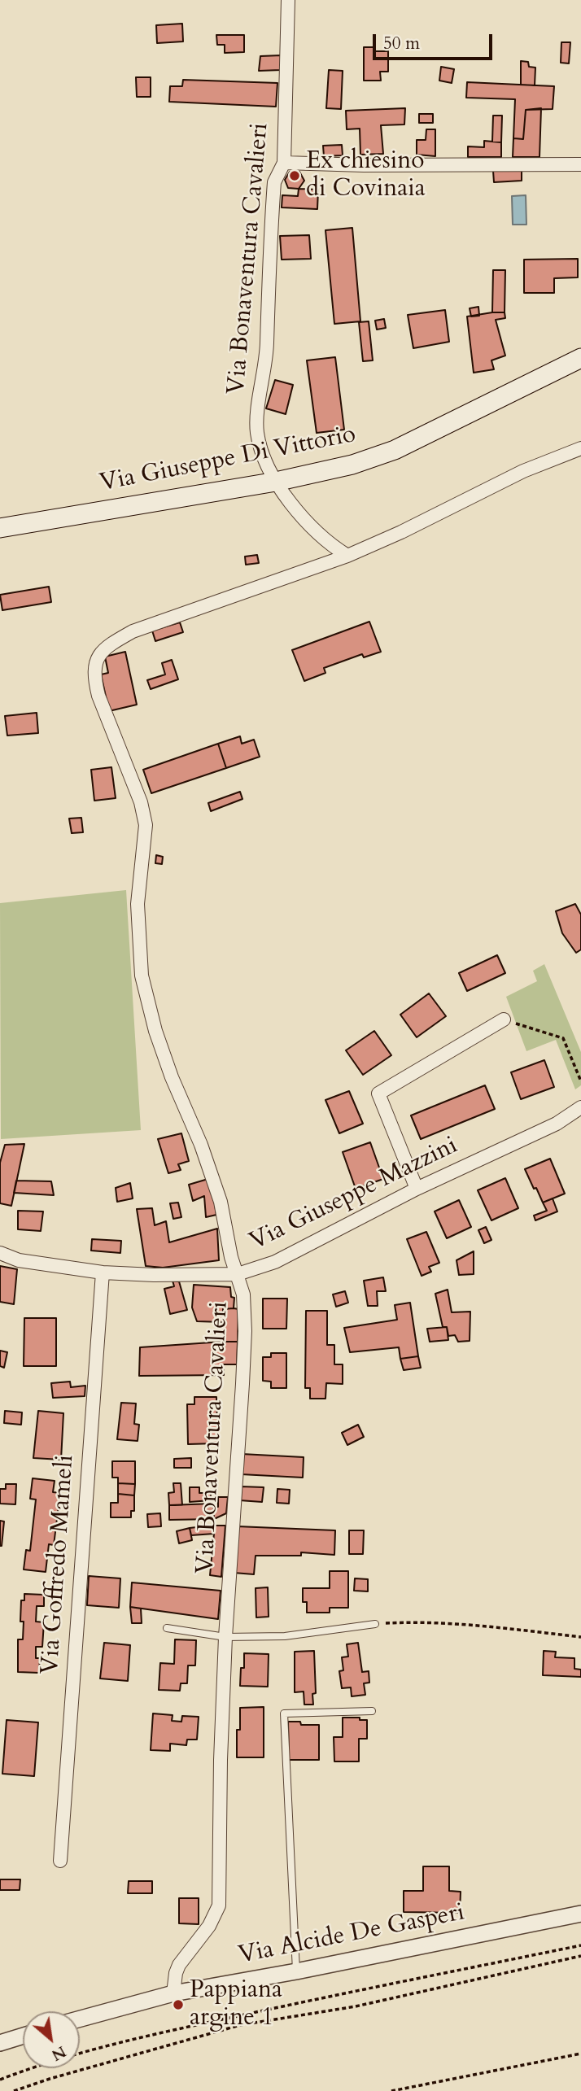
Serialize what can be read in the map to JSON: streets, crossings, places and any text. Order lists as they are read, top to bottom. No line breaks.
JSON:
{"streets":{"main road":["Via Giuseppe Di Vittorio"],"street":["Via Bonaventura Cavalieri","Via Giuseppe Mazzini","Via Goffredo Mameli","Via Alcide De Gasperi"]},"crossings":[["Via Bonaventura Cavalieri","Via Giuseppe Di Vittorio"],["Via Bonaventura Cavalieri","Via Giuseppe Mazzini"],["Via Bonaventura Cavalieri","Via Alcide De Gasperi"],["Via Giuseppe Mazzini","Via Goffredo Mameli"]],"places":["Ex chiesino di Covinaia","Pappiana argine 1"],"scale_bar":"50 m","north":"bottom right"}
